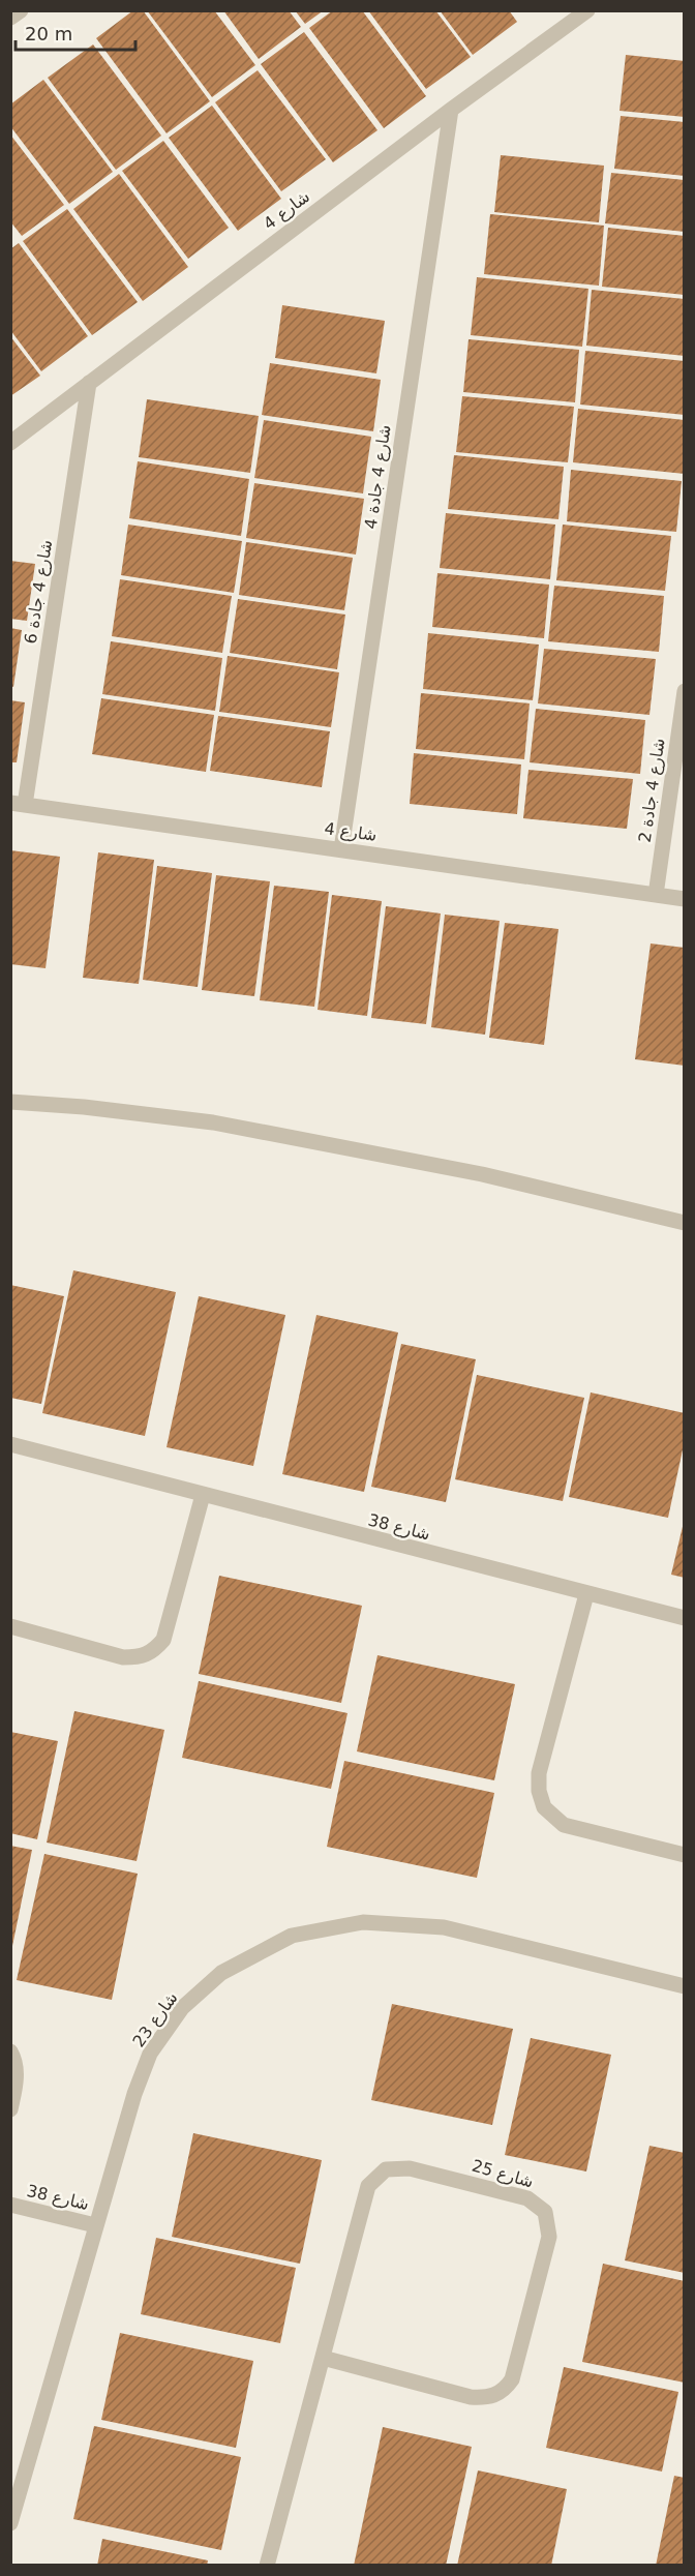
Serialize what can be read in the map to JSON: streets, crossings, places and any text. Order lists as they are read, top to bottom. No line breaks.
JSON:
{"streets":{"street":["شارع 4","شارع 4 جادة 4","شارع 4 جادة 6","شارع 4 جادة 2","شارع 38","شارع 23","شارع 25"]},"crossings":[["شارع 4","شارع 4 جادة 4"],["شارع 4","شارع 4 جادة 6"],["شارع 4","شارع 4 جادة 2"],["شارع 38","شارع 23"]],"scale_bar":"20 m"}
